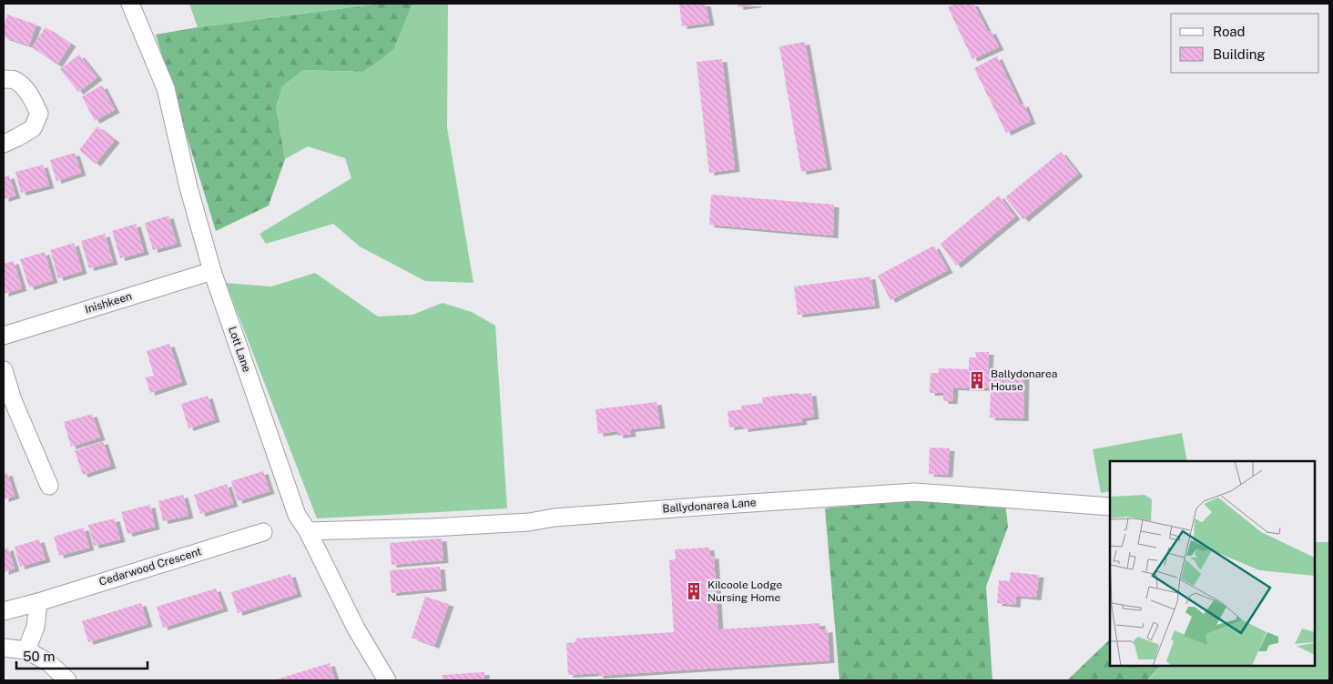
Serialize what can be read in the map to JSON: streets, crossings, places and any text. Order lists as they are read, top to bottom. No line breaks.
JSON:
{"streets":{"street":["Inishkeen","Lott Lane","Ballydonarea Lane","Cedarwood Crescent"]},"crossings":[["Inishkeen","Lott Lane"],["Lott Lane","Ballydonarea Lane"]],"places":{"building":["Ballydonarea House","Kilcoole Lodge Nursing Home"]},"legend":["Road","Building"],"scale_bar":"50 m"}
